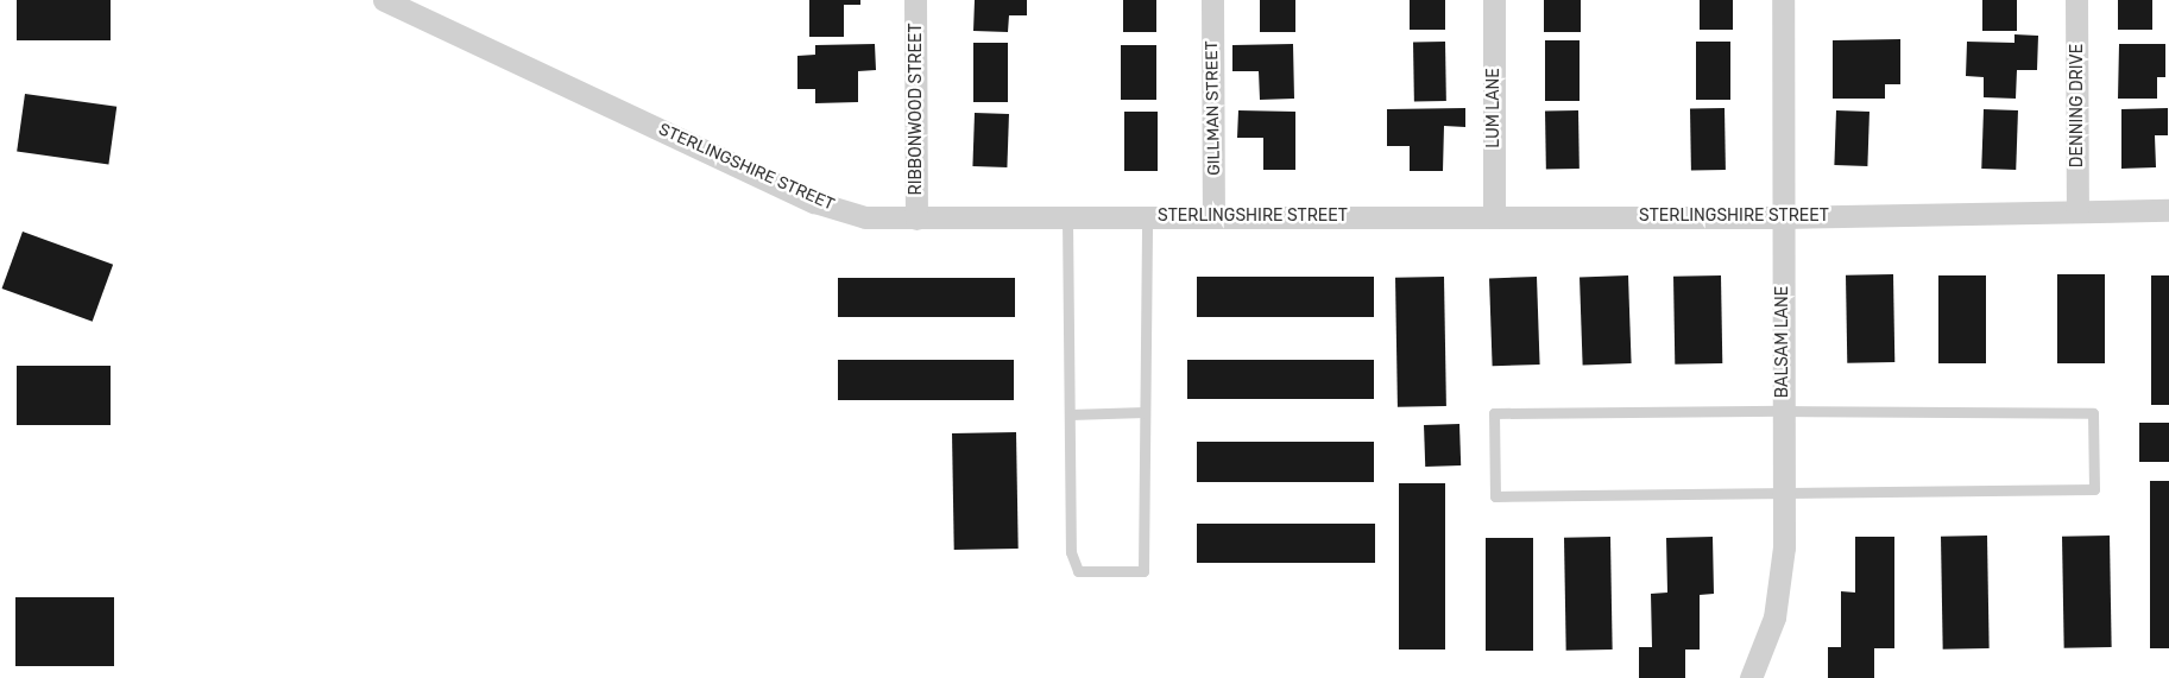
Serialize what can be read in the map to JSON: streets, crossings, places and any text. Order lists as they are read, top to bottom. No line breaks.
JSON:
{"streets":{"street":["DENNING DRIVE","GILLMAN STREET","LUM LANE","RIBBONWOOD STREET","STERLINGSHIRE STREET","BALSAM LANE"]},"crossings":[["DENNING DRIVE","STERLINGSHIRE STREET"],["GILLMAN STREET","STERLINGSHIRE STREET"],["LUM LANE","STERLINGSHIRE STREET"],["RIBBONWOOD STREET","STERLINGSHIRE STREET"],["STERLINGSHIRE STREET","BALSAM LANE"]]}
